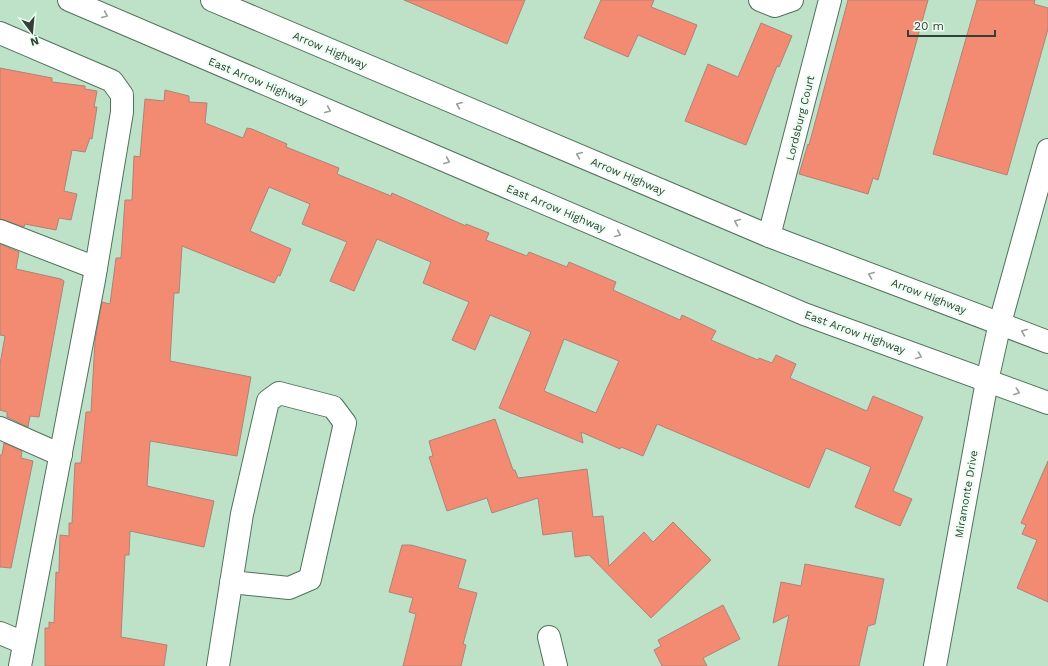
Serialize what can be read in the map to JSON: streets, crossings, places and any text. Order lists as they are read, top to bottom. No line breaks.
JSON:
{"streets":{"main road":["Arrow Highway","East Arrow Highway","Lordsburg Court","Miramonte Drive"]},"crossings":[["Arrow Highway","Lordsburg Court"],["Arrow Highway","Miramonte Drive"],["East Arrow Highway","Miramonte Drive"]],"one_way":["Arrow Highway","East Arrow Highway"],"scale_bar":"20 m","north":"bottom"}
